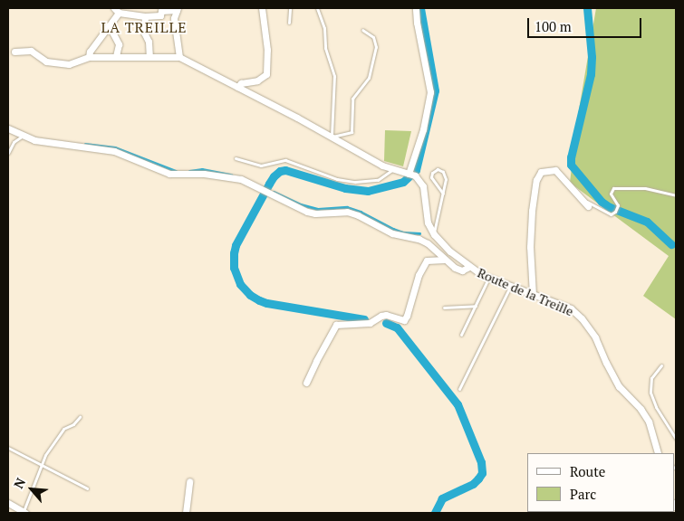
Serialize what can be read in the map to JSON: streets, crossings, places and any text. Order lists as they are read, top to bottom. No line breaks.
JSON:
{"streets":{"street":["Route de la Treille"]},"districts":["LA TREILLE"],"legend":["Route","Parc"],"scale_bar":"100 m","north":"top left"}
